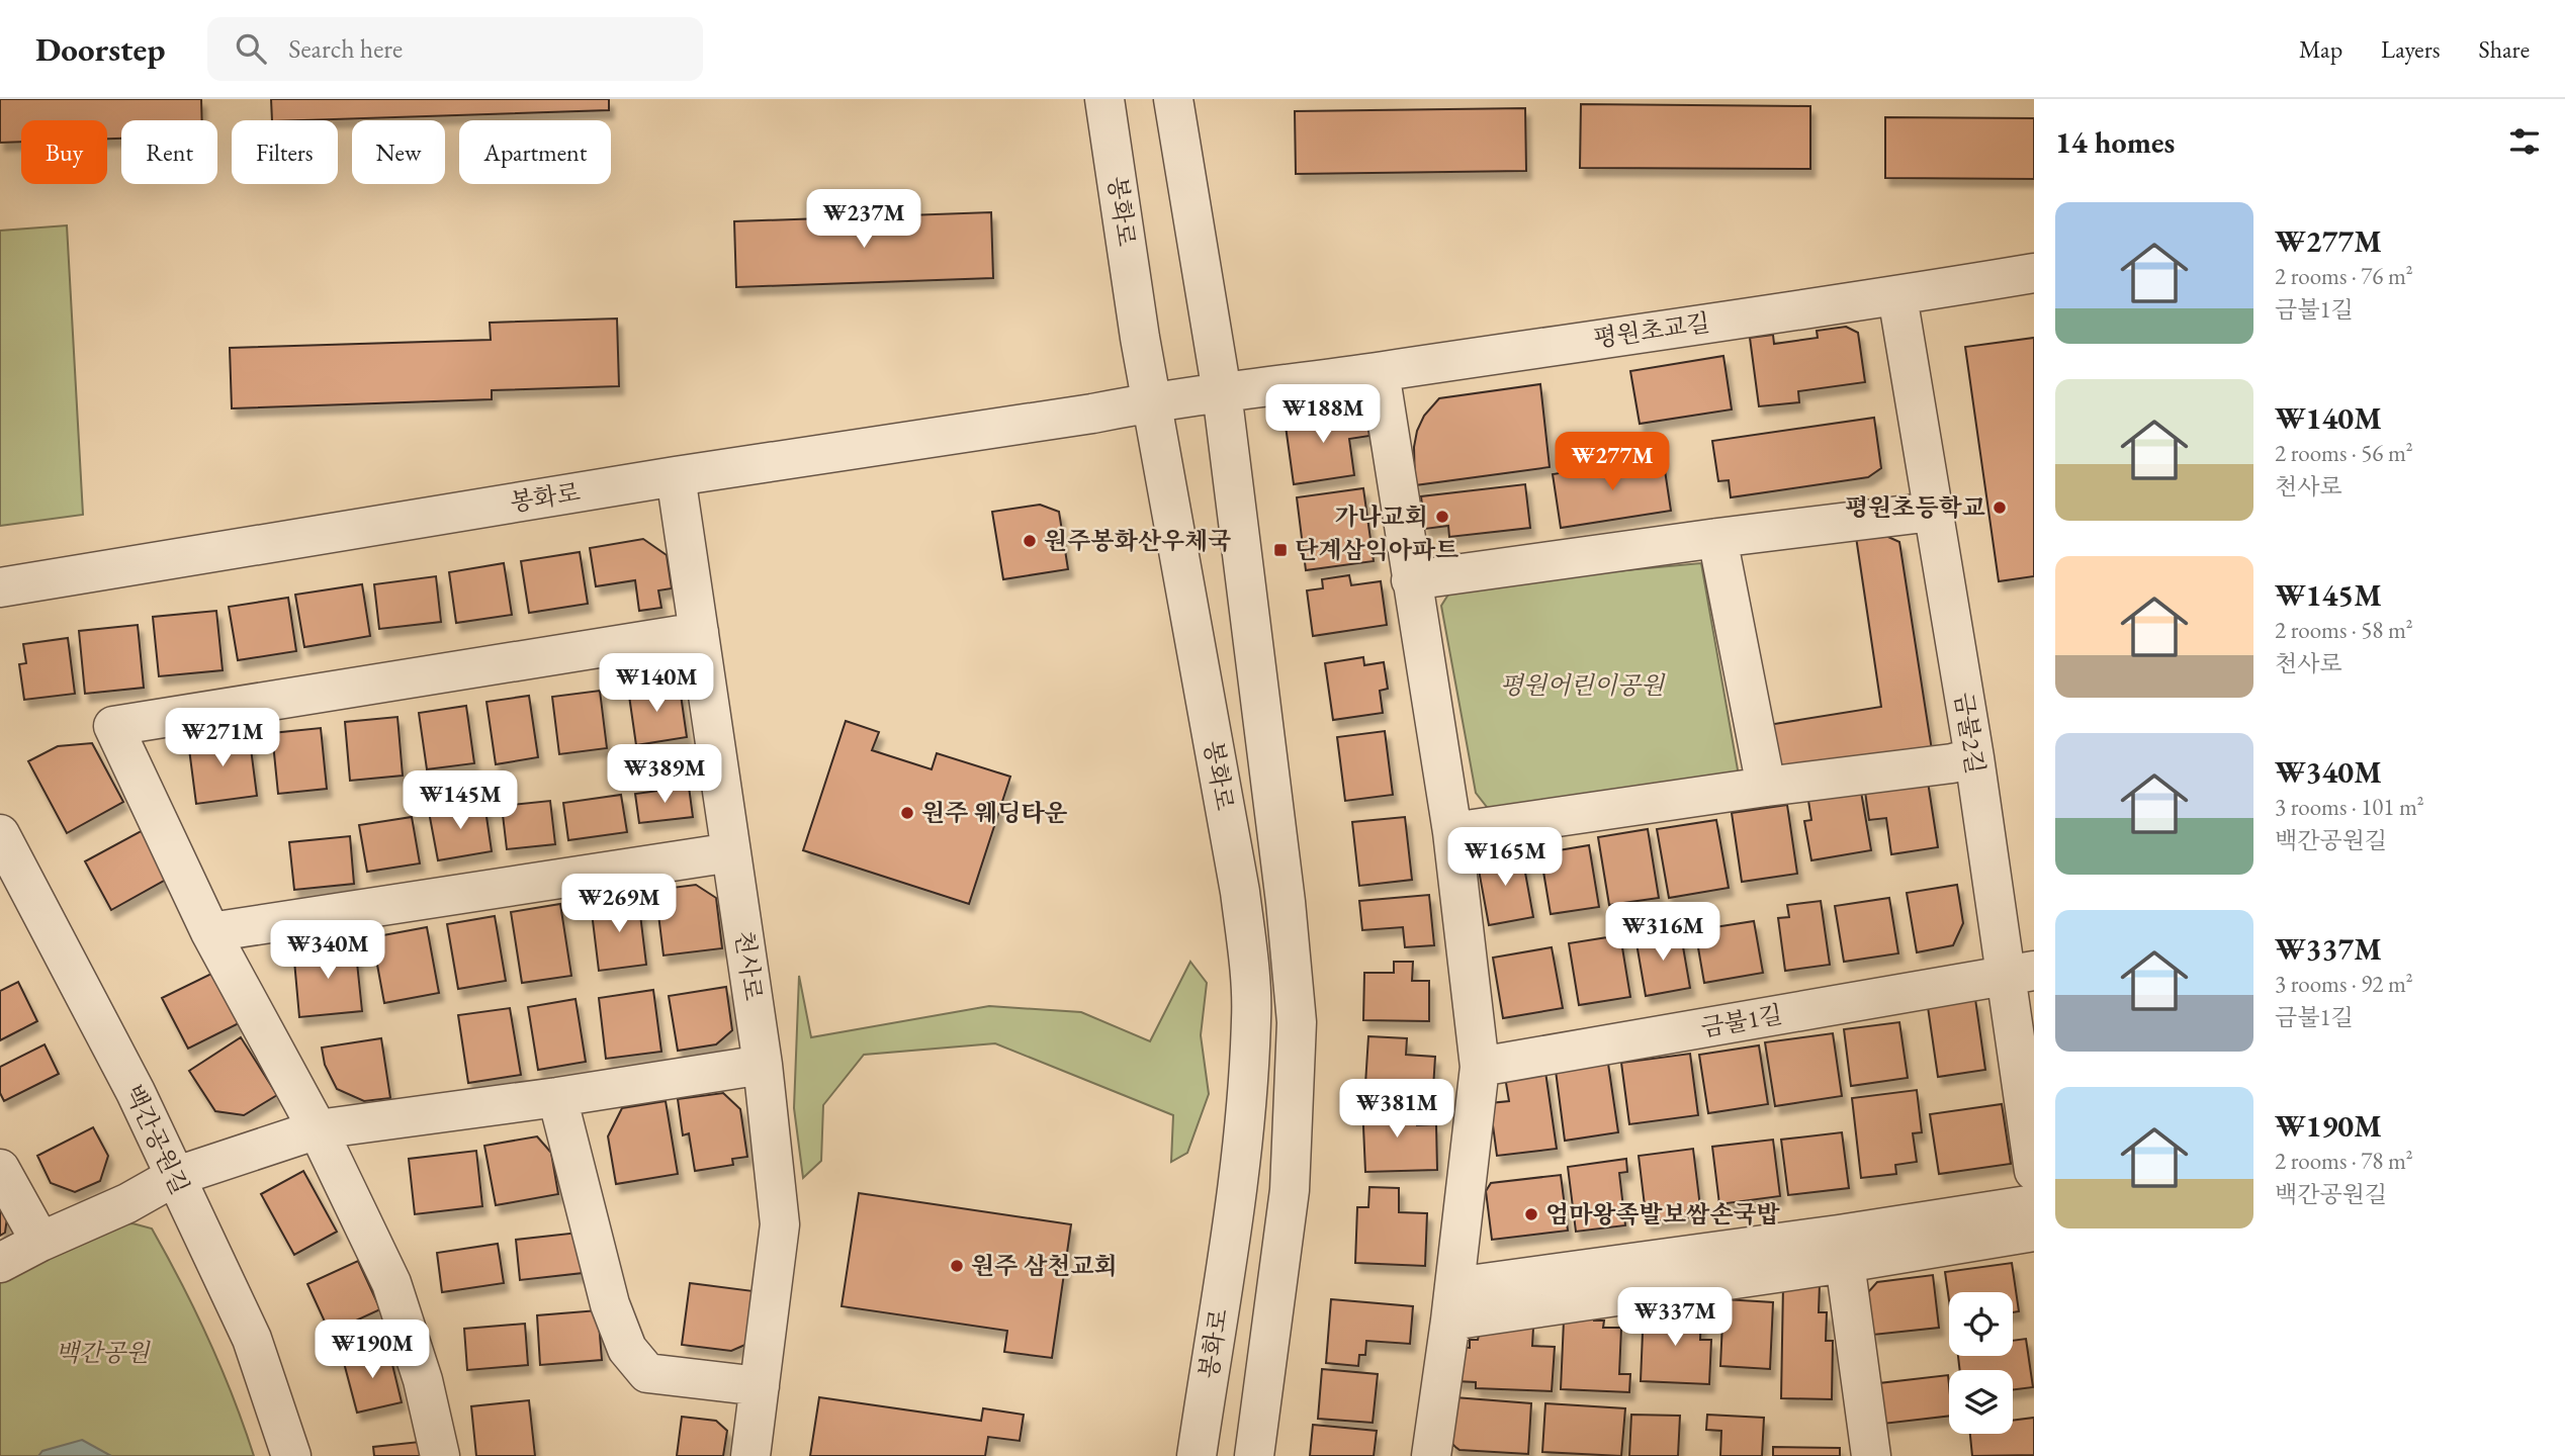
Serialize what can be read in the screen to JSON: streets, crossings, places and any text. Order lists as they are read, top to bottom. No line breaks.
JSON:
{"streets":{"street":["봉화로","평원초교길","금불2길","천사로","금불1길","백간공원길"]},"crossings":[["봉화로","평원초교길"],["봉화로","천사로"],["평원초교길","금불2길"],["금불2길","금불1길"]],"parks":["평원어린이공원","백간공원"],"places":{"other":["평원초등학교","가나교회","원주봉화산우체국","원주 웨딩타운","엄마왕족발보쌈손국밥","원주 삼천교회"],"transit":["단계삼익아파트"]},"page":{"header":"Doorstep","search":"Search here","nav":["Map","Layers","Share"],"heading":"14 homes","chip":["Buy","Rent","Filters","New","Apartment"],"list":[{"name":"₩277M","note":"2 rooms · 76 m² · 금불1길"},{"name":"₩140M","note":"2 rooms · 56 m² · 천사로"},{"name":"₩145M","note":"2 rooms · 58 m² · 천사로"},{"name":"₩340M","note":"3 rooms · 101 m² · 백간공원길"},{"name":"₩337M","note":"3 rooms · 92 m² · 금불1길"},{"name":"₩190M","note":"2 rooms · 78 m² · 백간공원길"}],"price":["₩237M","₩188M","₩277M","₩140M","₩271M","₩389M","₩145M","₩165M","₩269M","₩316M","₩340M","₩381M","₩337M","₩190M"]}}
